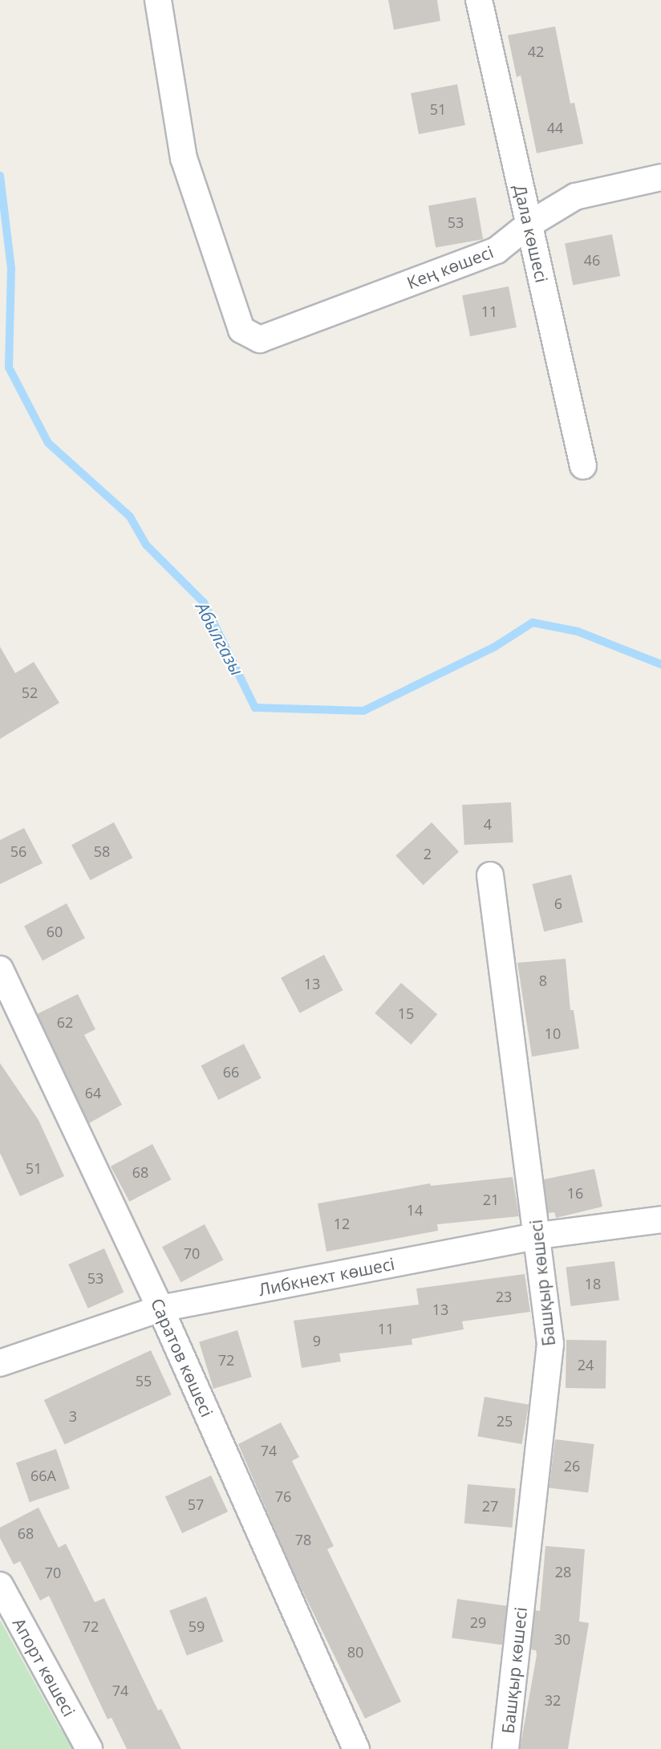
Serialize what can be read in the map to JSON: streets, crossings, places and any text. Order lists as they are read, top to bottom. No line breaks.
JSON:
{"streets":{"street":["Дала көшесі","Кең көшесі","Либкнехт көшесі","Башқыр көшесі","Саратов көшесі","Апорт көшесі"]},"crossings":[["Дала көшесі","Кең көшесі"],["Либкнехт көшесі","Башқыр көшесі"],["Либкнехт көшесі","Саратов көшесі"]],"water":["Абылгазы"],"house_numbers":["42","51","44","53","46","11","52","4","56","58","2","6","60","8","13","15","62","10","66","64","51","68","16","21","14","12","70","53","18","23","13","11","9","72","24","55","3","25","74","26","66А","76","57","27","68","78","28","70","29","72","59","30","80","74","32"]}
